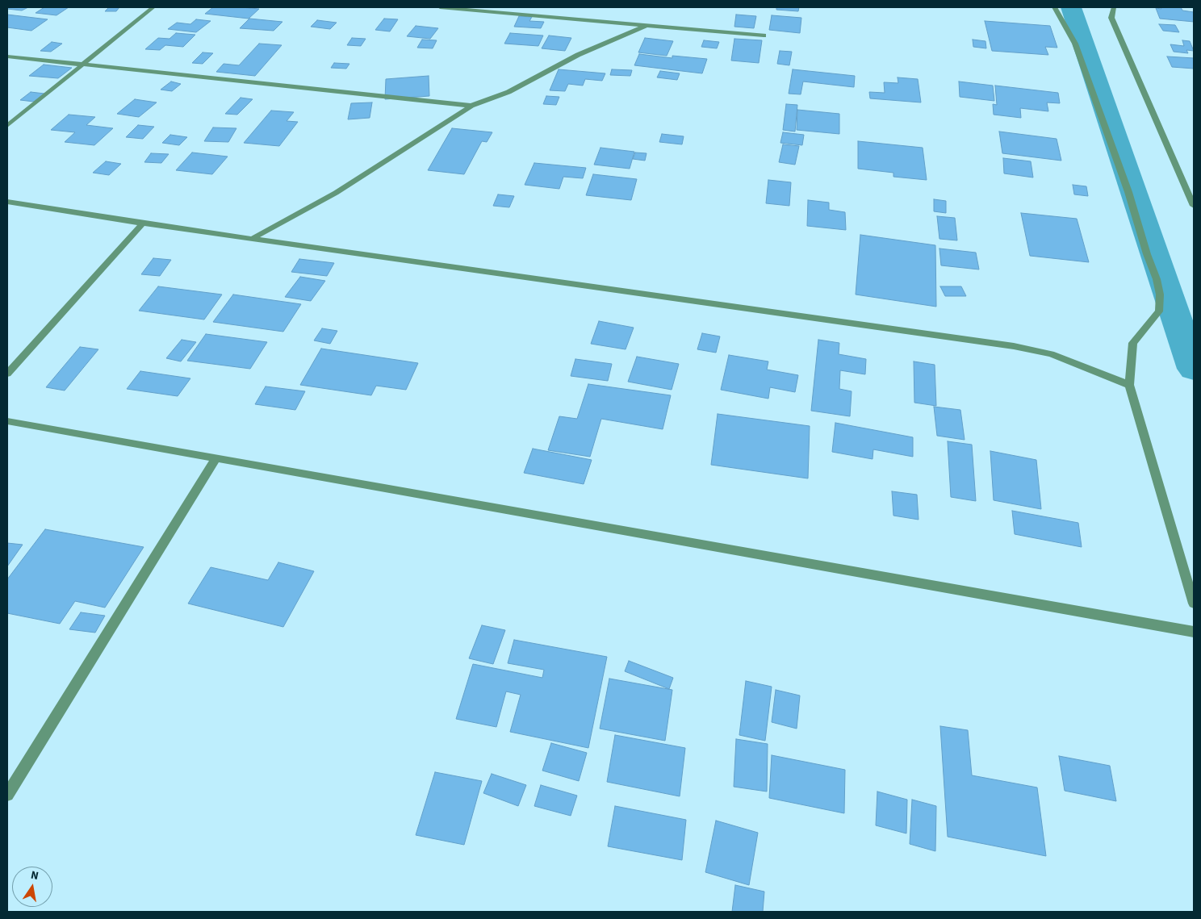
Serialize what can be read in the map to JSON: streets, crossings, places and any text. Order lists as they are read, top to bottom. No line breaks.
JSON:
{"north":"top"}
